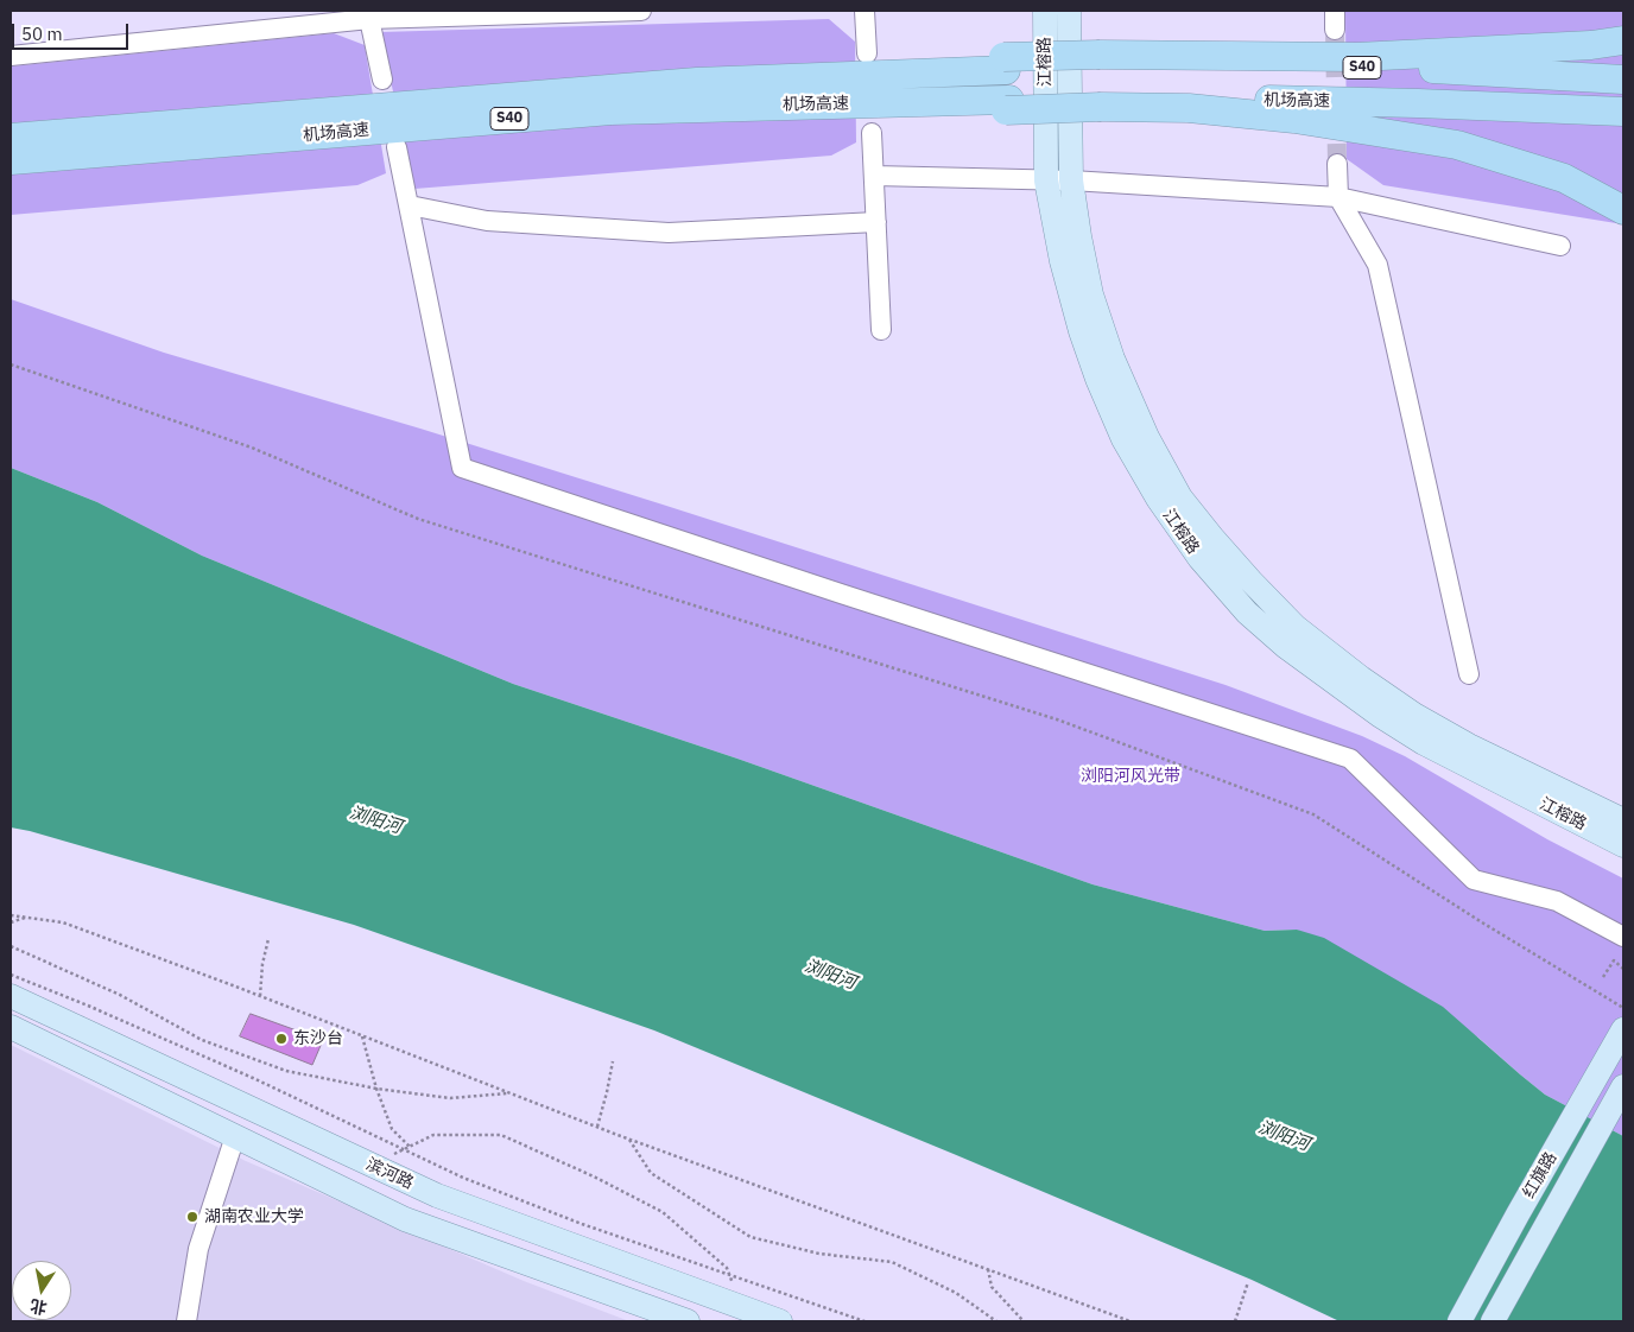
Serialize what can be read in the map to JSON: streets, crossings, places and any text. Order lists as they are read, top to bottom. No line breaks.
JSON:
{"streets":{"highway":["S40","机场高速"],"main road":["江榕路","滨河路","红旗路"]},"water":["浏阳河"],"parks":["浏阳河风光带"],"places":["东沙台","湖南农业大学"],"scale_bar":"50 m","north":"bottom"}
